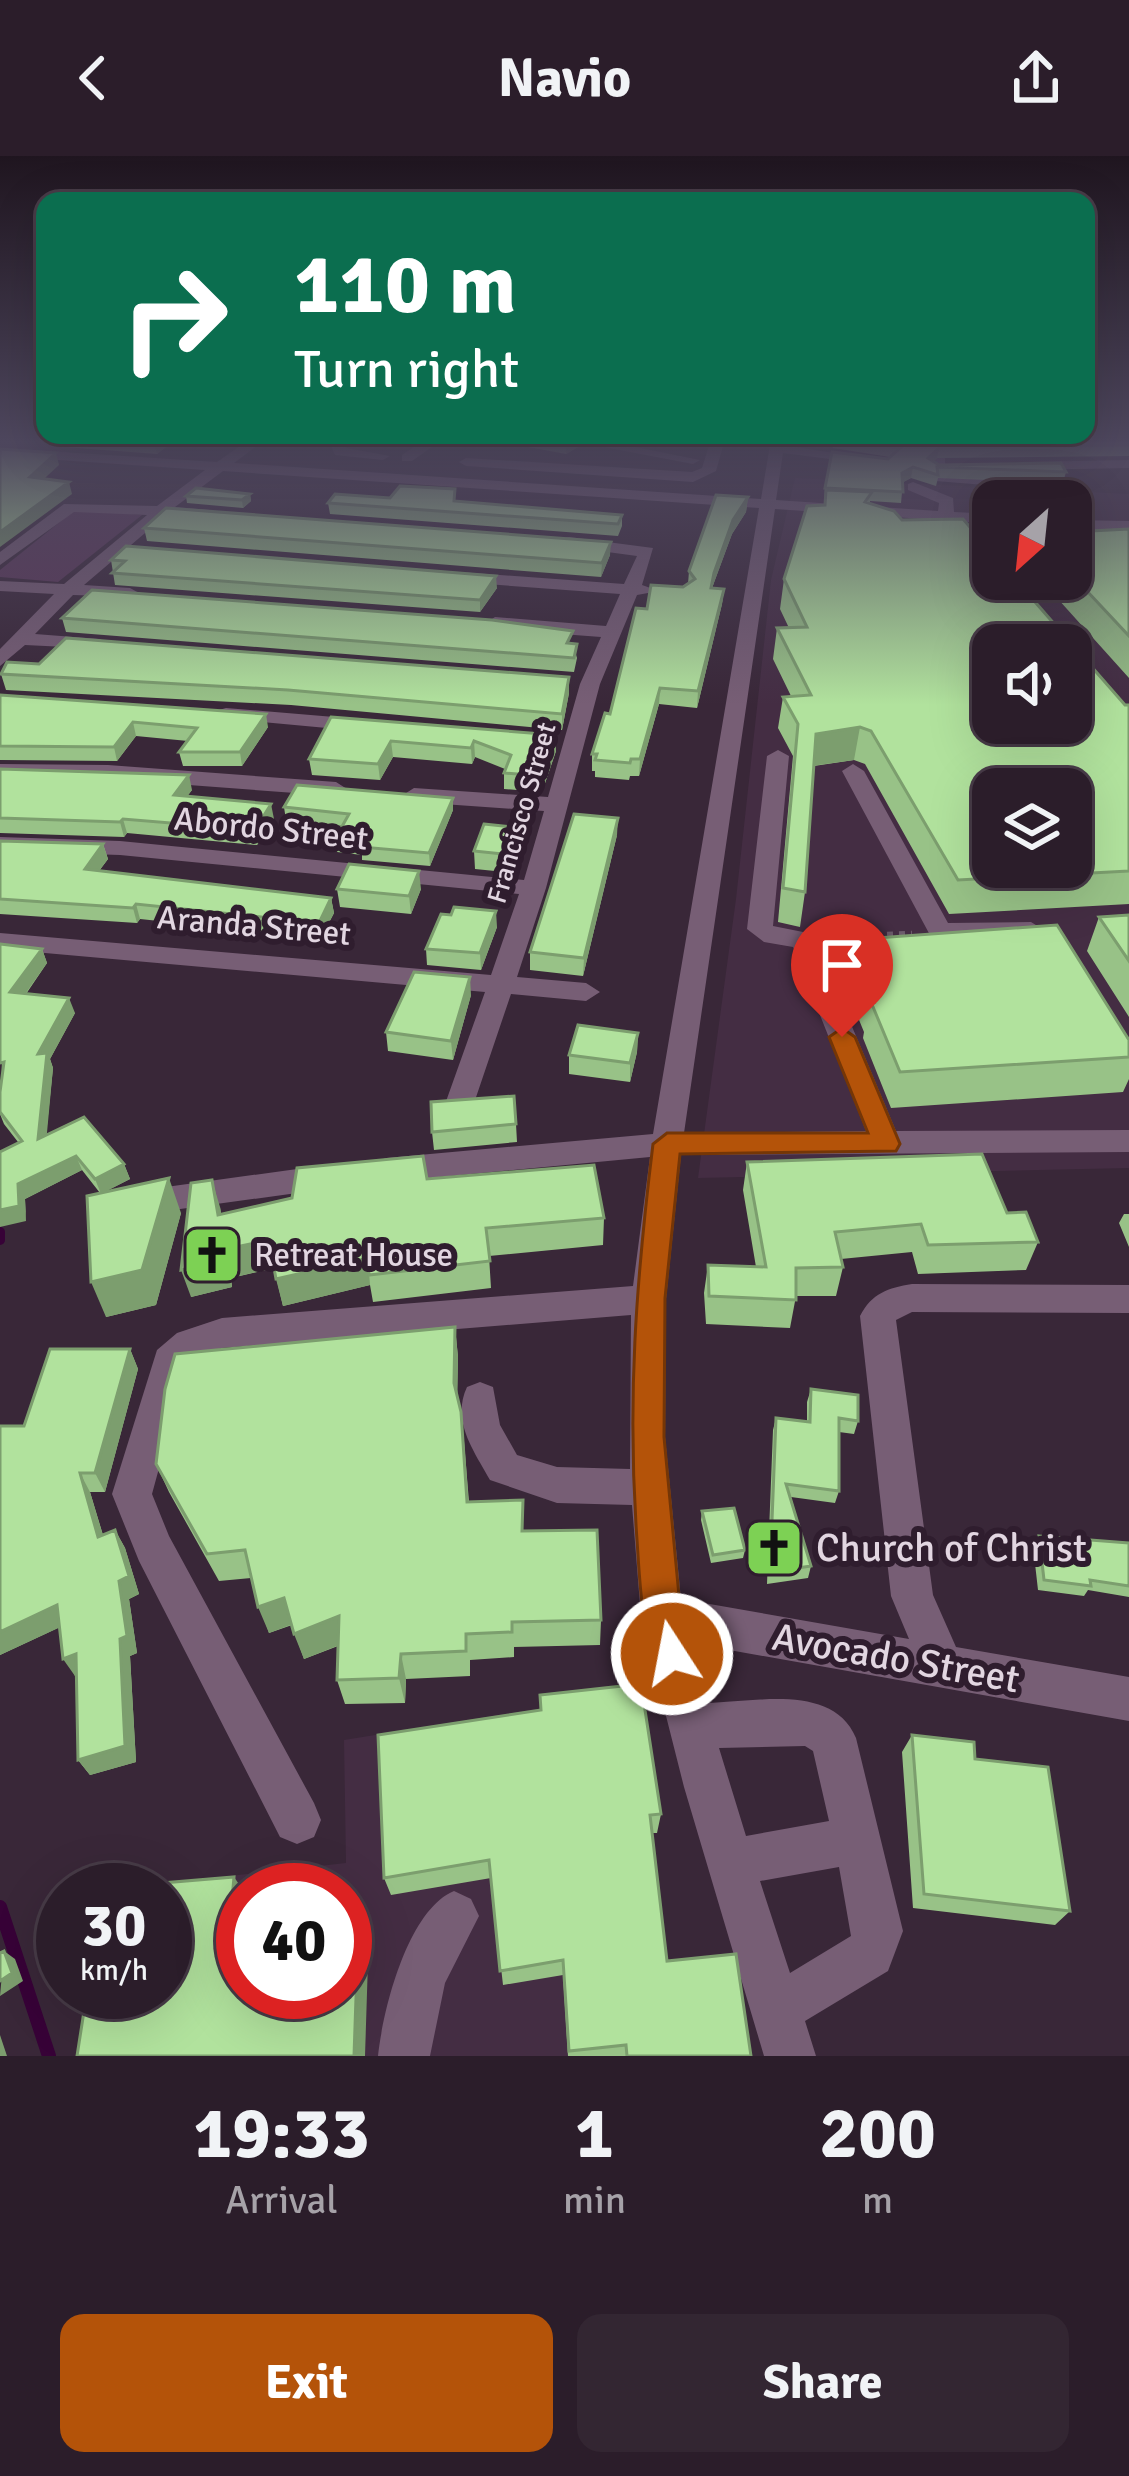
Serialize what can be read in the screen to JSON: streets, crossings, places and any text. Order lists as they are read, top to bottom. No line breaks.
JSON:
{"streets":{"street":["Francisco Street","Abordo Street","Aranda Street","Avocado Street"]},"crossings":[["Francisco Street","Abordo Street"],["Francisco Street","Aranda Street"]],"places":{"church":["Retreat House","Church of Christ"]},"north":"bottom left","page":{"header":"Navio","turn":["110 m","Turn right"],"speed":"30 km/h","limit":"40","eta":["19:33","Arrival","1","min","200","m"],"buttons":["Exit","Share"]}}
